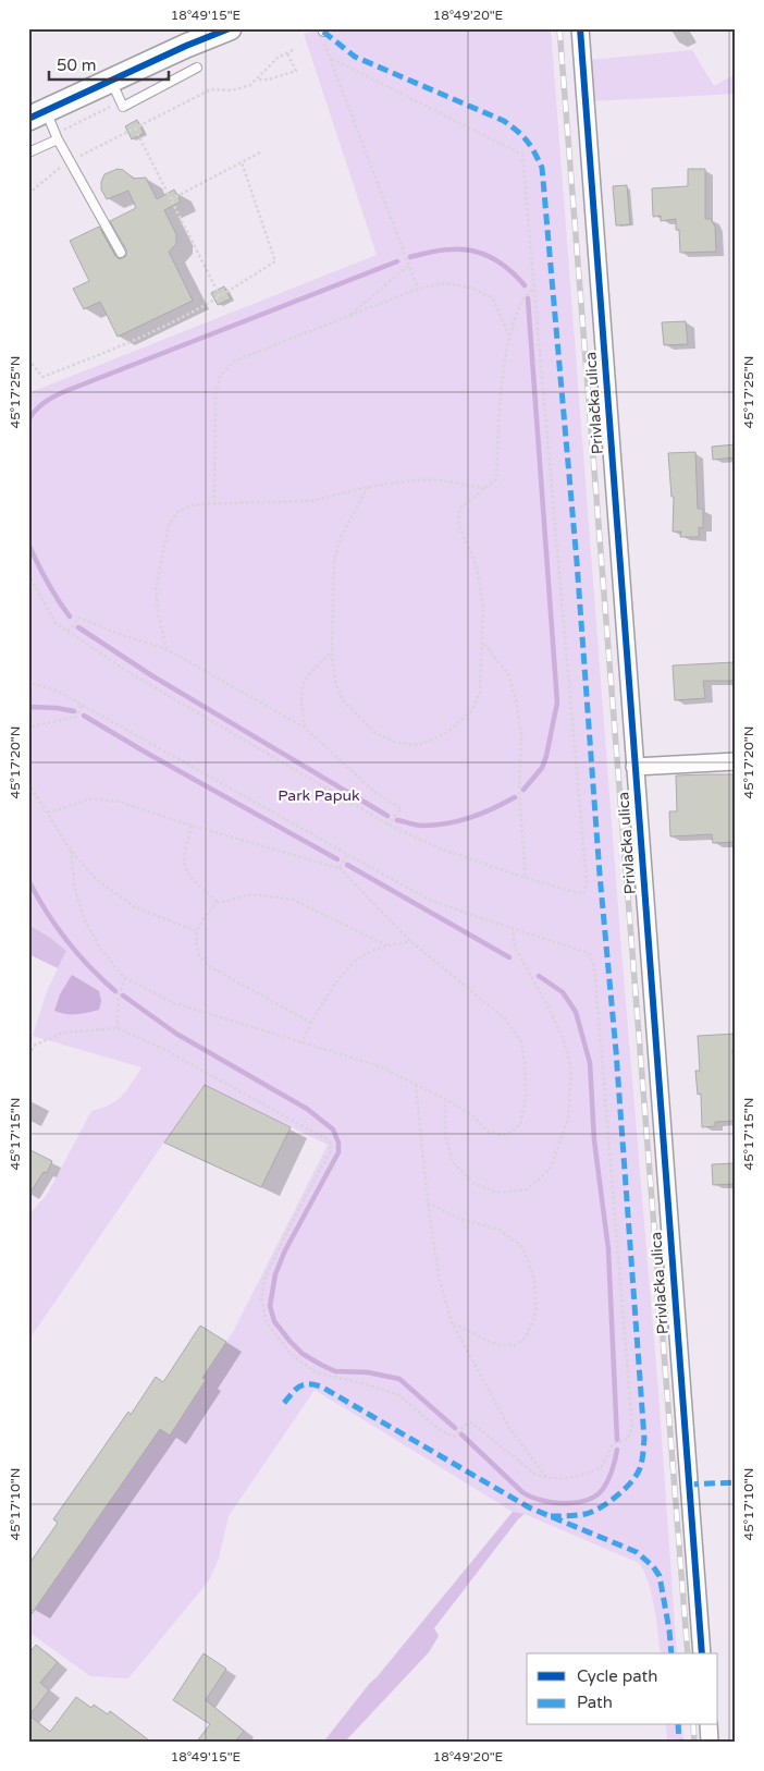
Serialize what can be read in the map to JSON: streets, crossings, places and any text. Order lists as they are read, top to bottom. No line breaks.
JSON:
{"streets":{"street":["Privlačka ulica"]},"parks":["Park Papuk"],"legend":["Cycle path","Path"],"scale_bar":"50 m","coordinates":["18°49'15\"E","18°49'20\"E","45°17'25\"N","45°17'20\"N","45°17'15\"N","45°17'10\"N"]}
